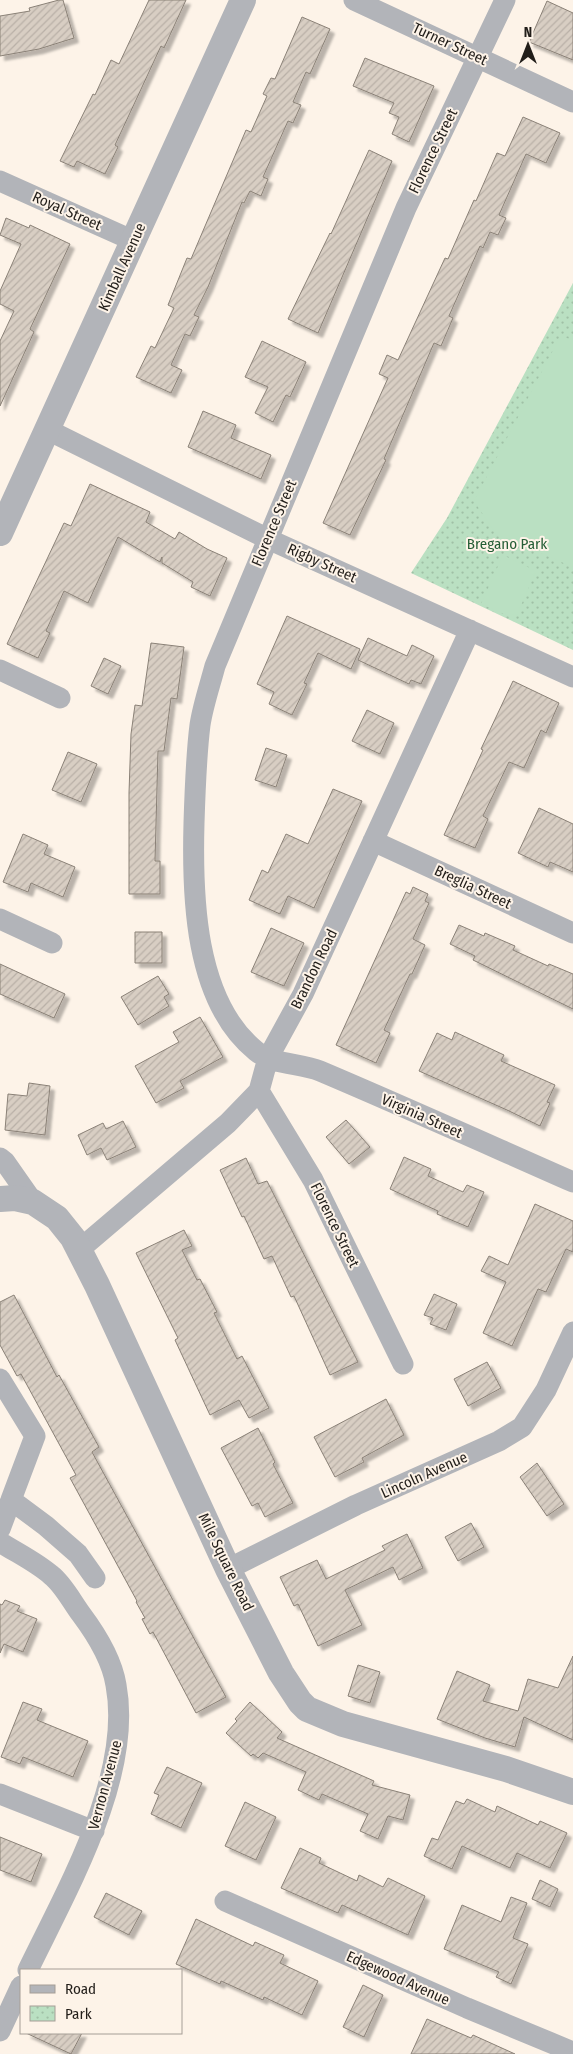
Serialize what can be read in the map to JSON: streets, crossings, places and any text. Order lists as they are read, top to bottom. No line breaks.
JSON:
{"streets":{"street":["Turner Street","Florence Street","Royal Street","Kimball Avenue","Rigby Street","Breglia Street","Brandon Road","Virginia Street","Lincoln Avenue","Mile Square Road","Vernon Avenue","Edgewood Avenue"]},"crossings":[["Turner Street","Florence Street"],["Florence Street","Rigby Street"],["Florence Street","Brandon Road"],["Florence Street","Virginia Street"],["Royal Street","Kimball Avenue"],["Kimball Avenue","Rigby Street"],["Rigby Street","Brandon Road"],["Breglia Street","Brandon Road"],["Brandon Road","Virginia Street"],["Lincoln Avenue","Mile Square Road"]],"parks":["Bregano Park"],"legend":["Road","Park"],"north":"top"}
